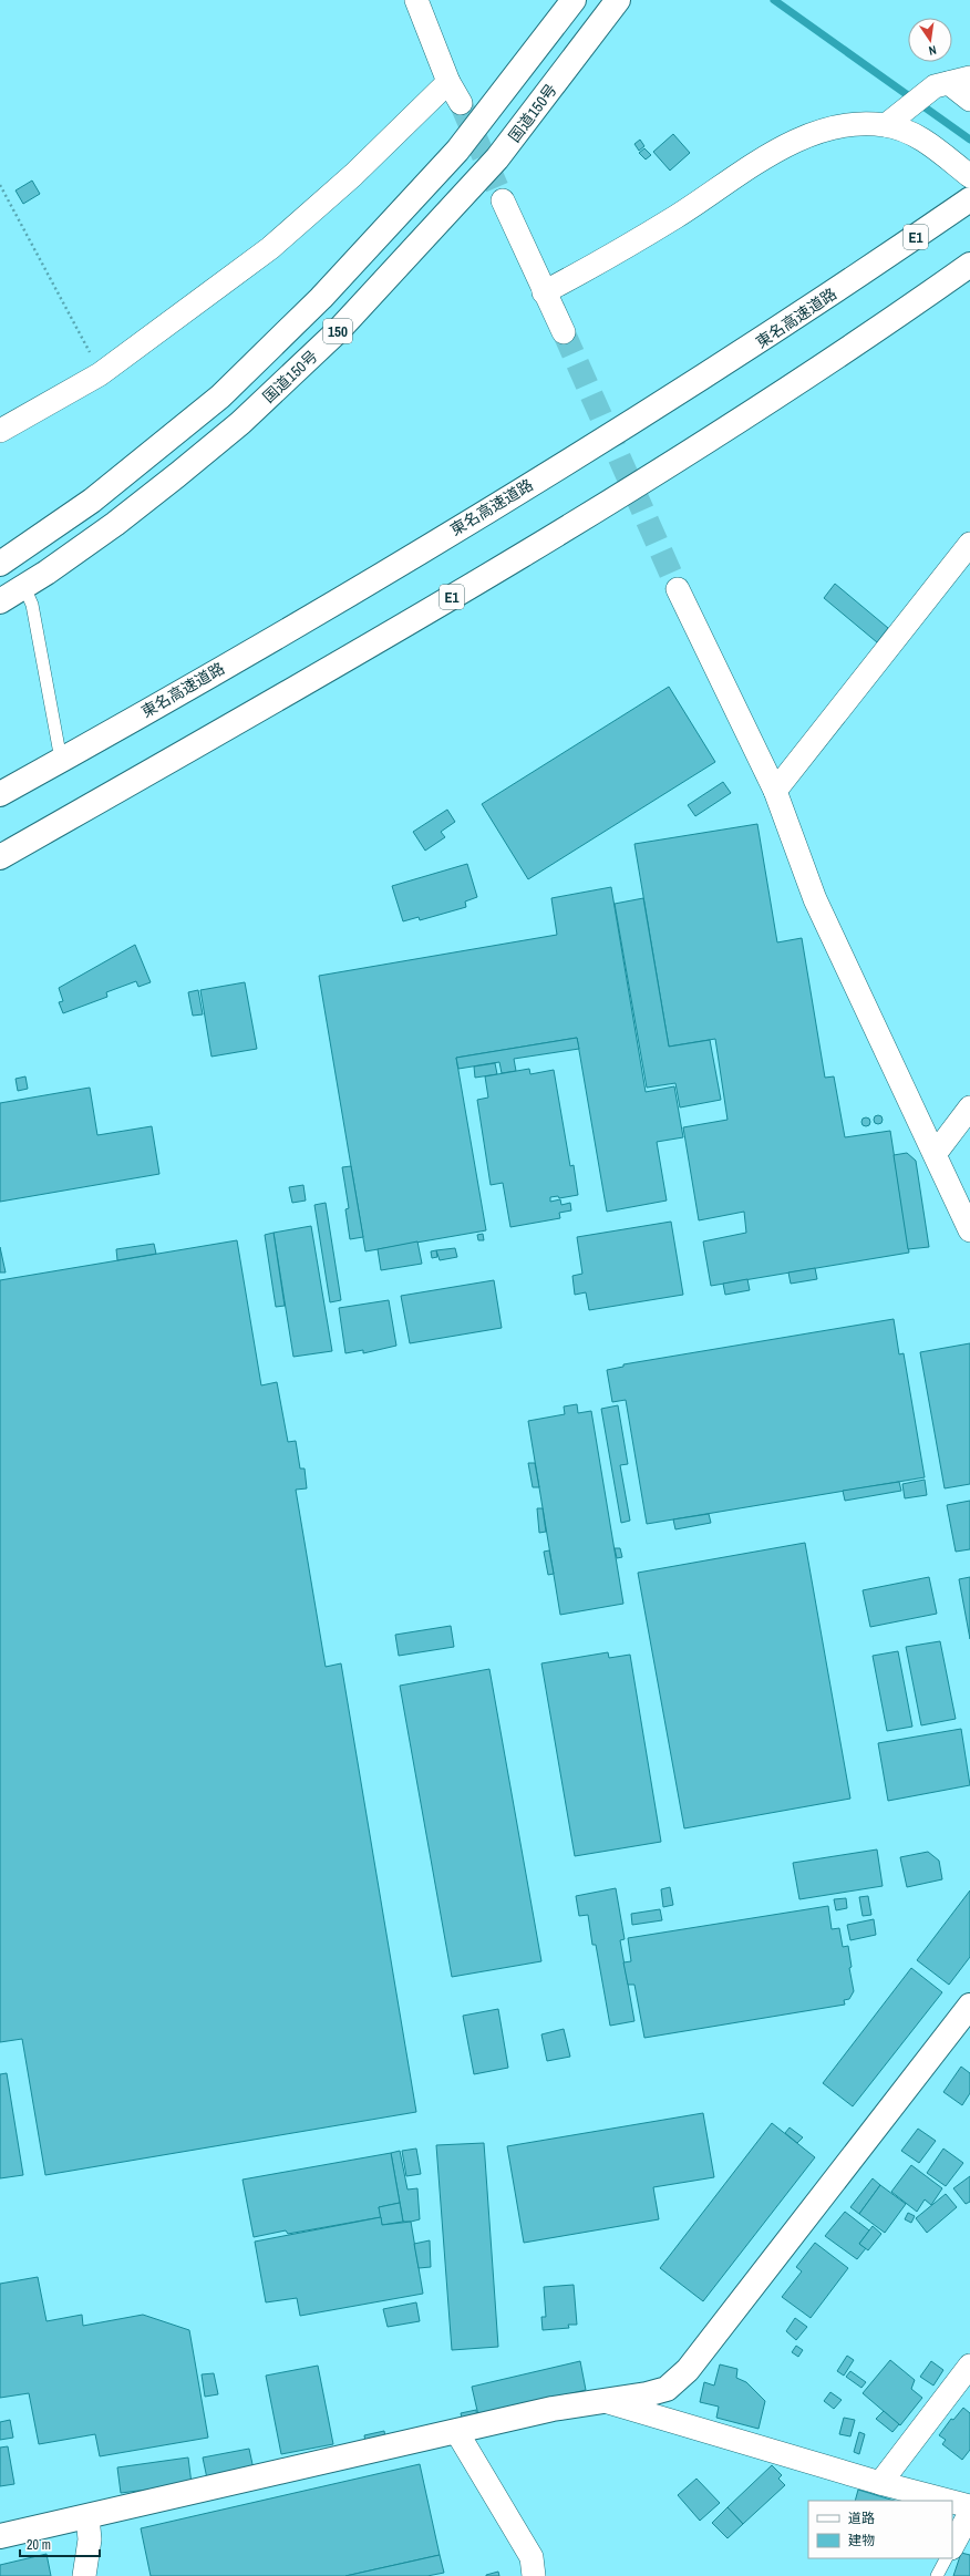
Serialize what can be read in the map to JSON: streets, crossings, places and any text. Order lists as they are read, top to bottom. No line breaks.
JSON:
{"streets":{"main road":["国道150号","E1","東名高速道路","150"]},"legend":["道路","建物"],"scale_bar":"20 m","north":"bottom"}
